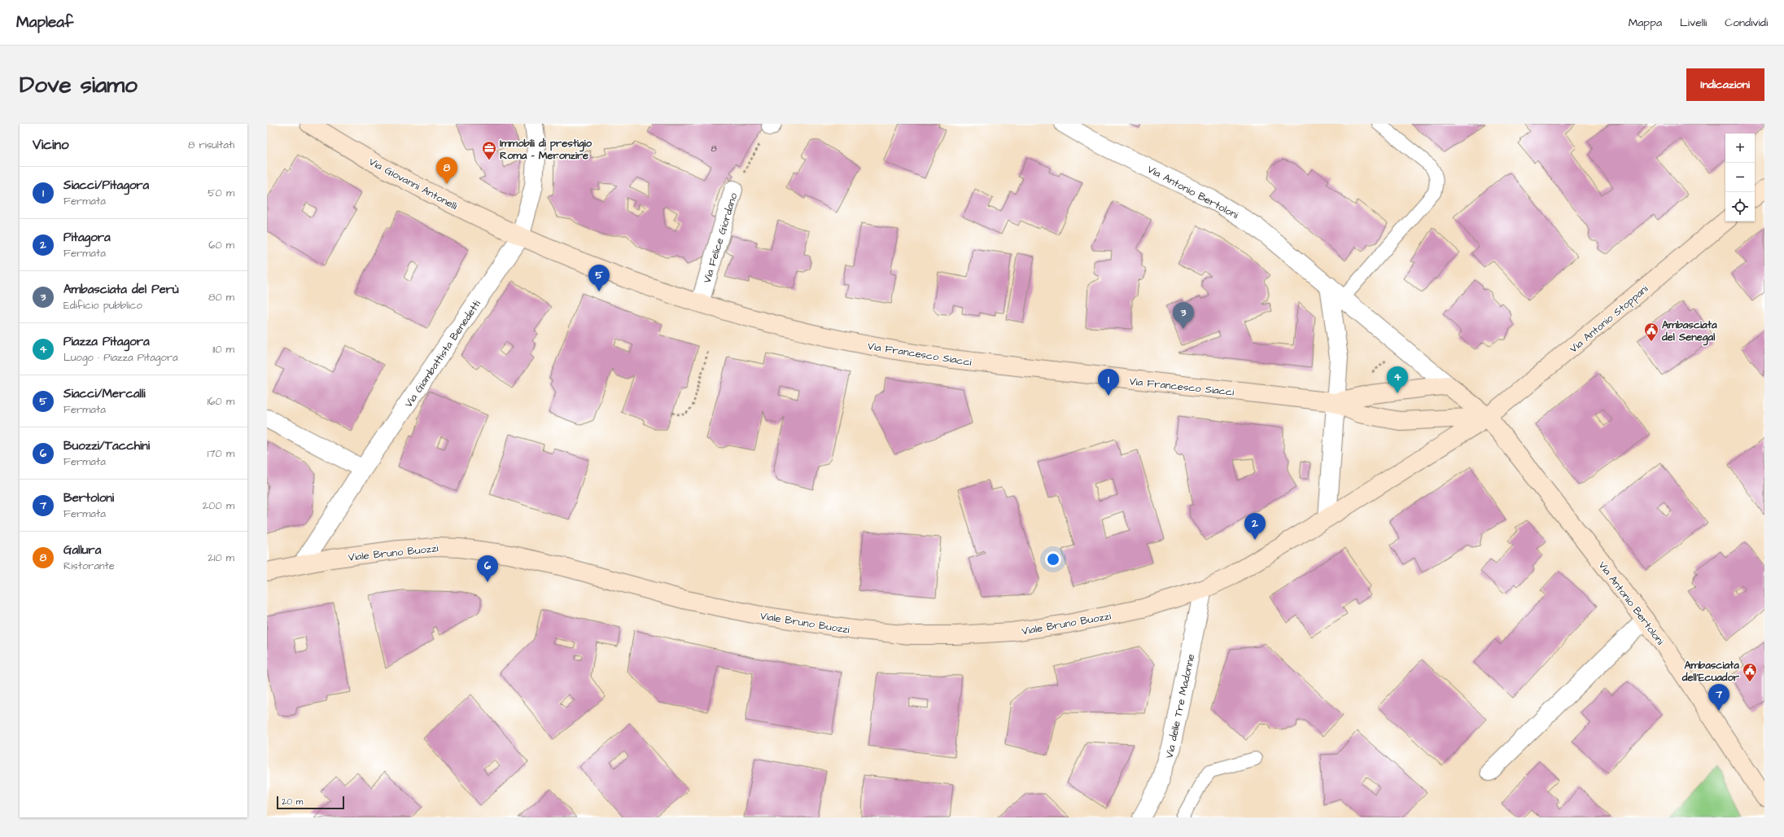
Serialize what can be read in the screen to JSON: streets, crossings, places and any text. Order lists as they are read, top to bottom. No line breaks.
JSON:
{"streets":{"street":["Via Giovanni Antonelli","Via Antonio Bertoloni","Via Felice Giordano","Via Antonio Stoppani","Via Giambattista Benedetti","Via Francesco Siacci","Viale Bruno Buozzi","Via delle Tre Madonne"]},"crossings":[["Via Giovanni Antonelli","Via Giambattista Benedetti"],["Via Giovanni Antonelli","Via Francesco Siacci"],["Via Antonio Bertoloni","Via Antonio Stoppani"],["Via Felice Giordano","Via Francesco Siacci"],["Via Antonio Stoppani","Viale Bruno Buozzi"],["Via Giambattista Benedetti","Via Francesco Siacci"],["Via Giambattista Benedetti","Viale Bruno Buozzi"],["Viale Bruno Buozzi","Via delle Tre Madonne"]],"places":{"office":["Immobili di prestigio Roma – Meronzire"],"public building":["Ambasciata del Senegal","Ambasciata dell’Ecuador"]},"house_numbers":["8"],"scale_bar":"20 m","page":{"header":"Mapleaf","nav":["Mappa","Livelli","Condividi"],"buttons":"Indicazioni","title":"Dove siamo","heading":["Vicino","8 risultati"],"map_buttons":["+","−"],"pins":["8","5","3","4","1","2","6","7"],"list":[{"mark":"1","name":"Siacci/Pitagora","note":"Fermata","value":"50 m"},{"mark":"2","name":"Pitagora","note":"Fermata","value":"60 m"},{"mark":"3","name":"Ambasciata del Perù","note":"Edificio pubblico","value":"80 m"},{"mark":"4","name":"Piazza Pitagora","note":"Luogo · Piazza Pitagora","value":"110 m"},{"mark":"5","name":"Siacci/Mercalli","note":"Fermata","value":"160 m"},{"mark":"6","name":"Buozzi/Tacchini","note":"Fermata","value":"170 m"},{"mark":"7","name":"Bertoloni","note":"Fermata","value":"200 m"},{"mark":"8","name":"Gallura","note":"Ristorante","value":"210 m"}],"scale":"20 m"}}
